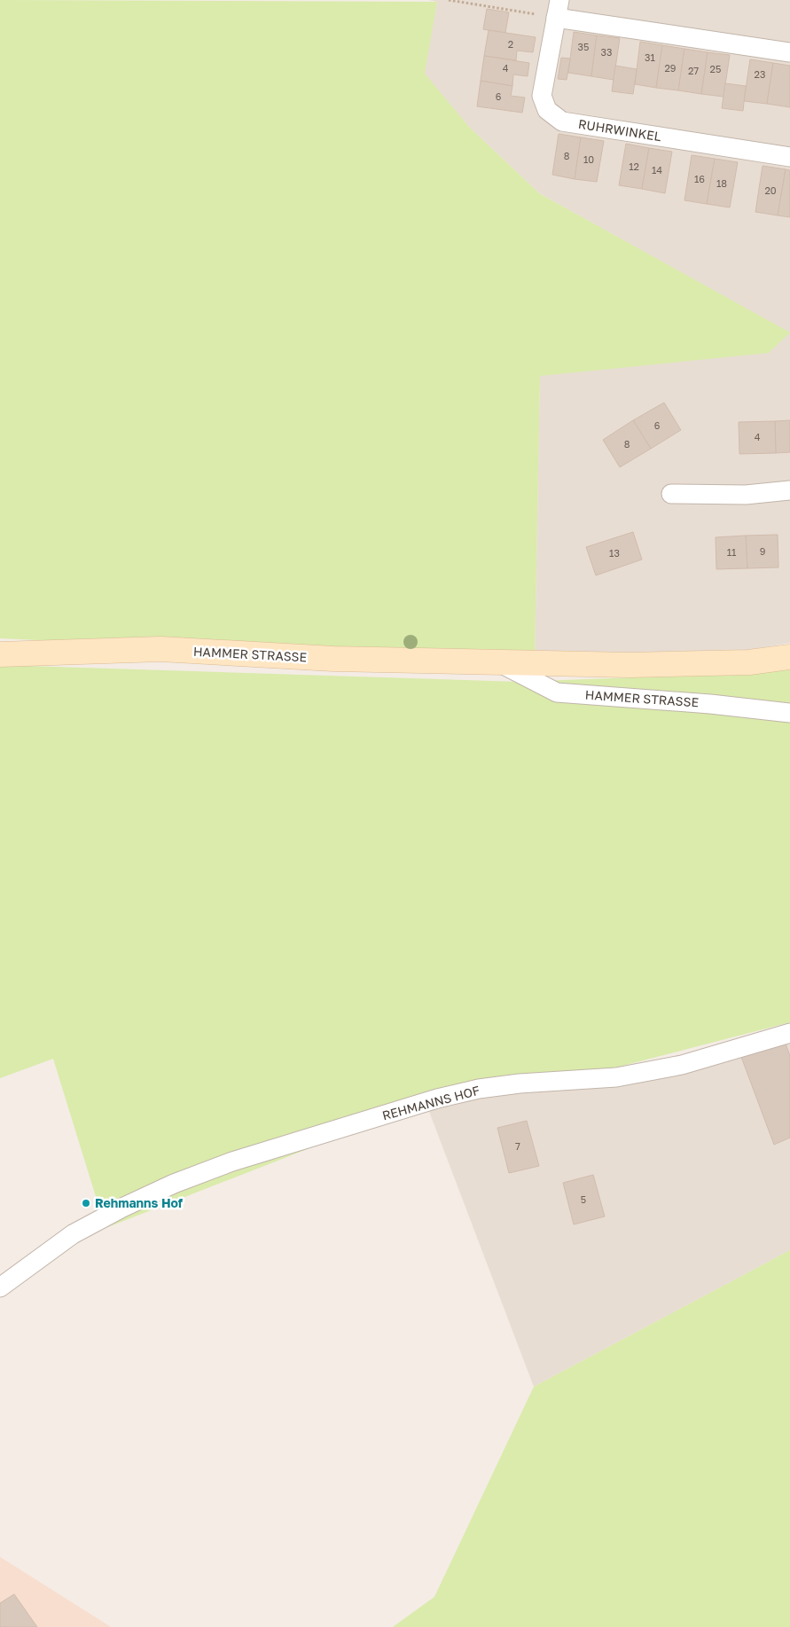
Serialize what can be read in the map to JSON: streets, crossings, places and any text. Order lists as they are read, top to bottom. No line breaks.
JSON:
{"streets":{"main road":["HAMMER STRASSE"],"street":["RUHRWINKEL","REHMANNS HOF"]},"places":["Rehmanns Hof"],"house_numbers":["2","35","33","31","4","29","25","27","23","6","8","10","12","14","16","18","20","6","4","8","9","11","13","7","5"]}
